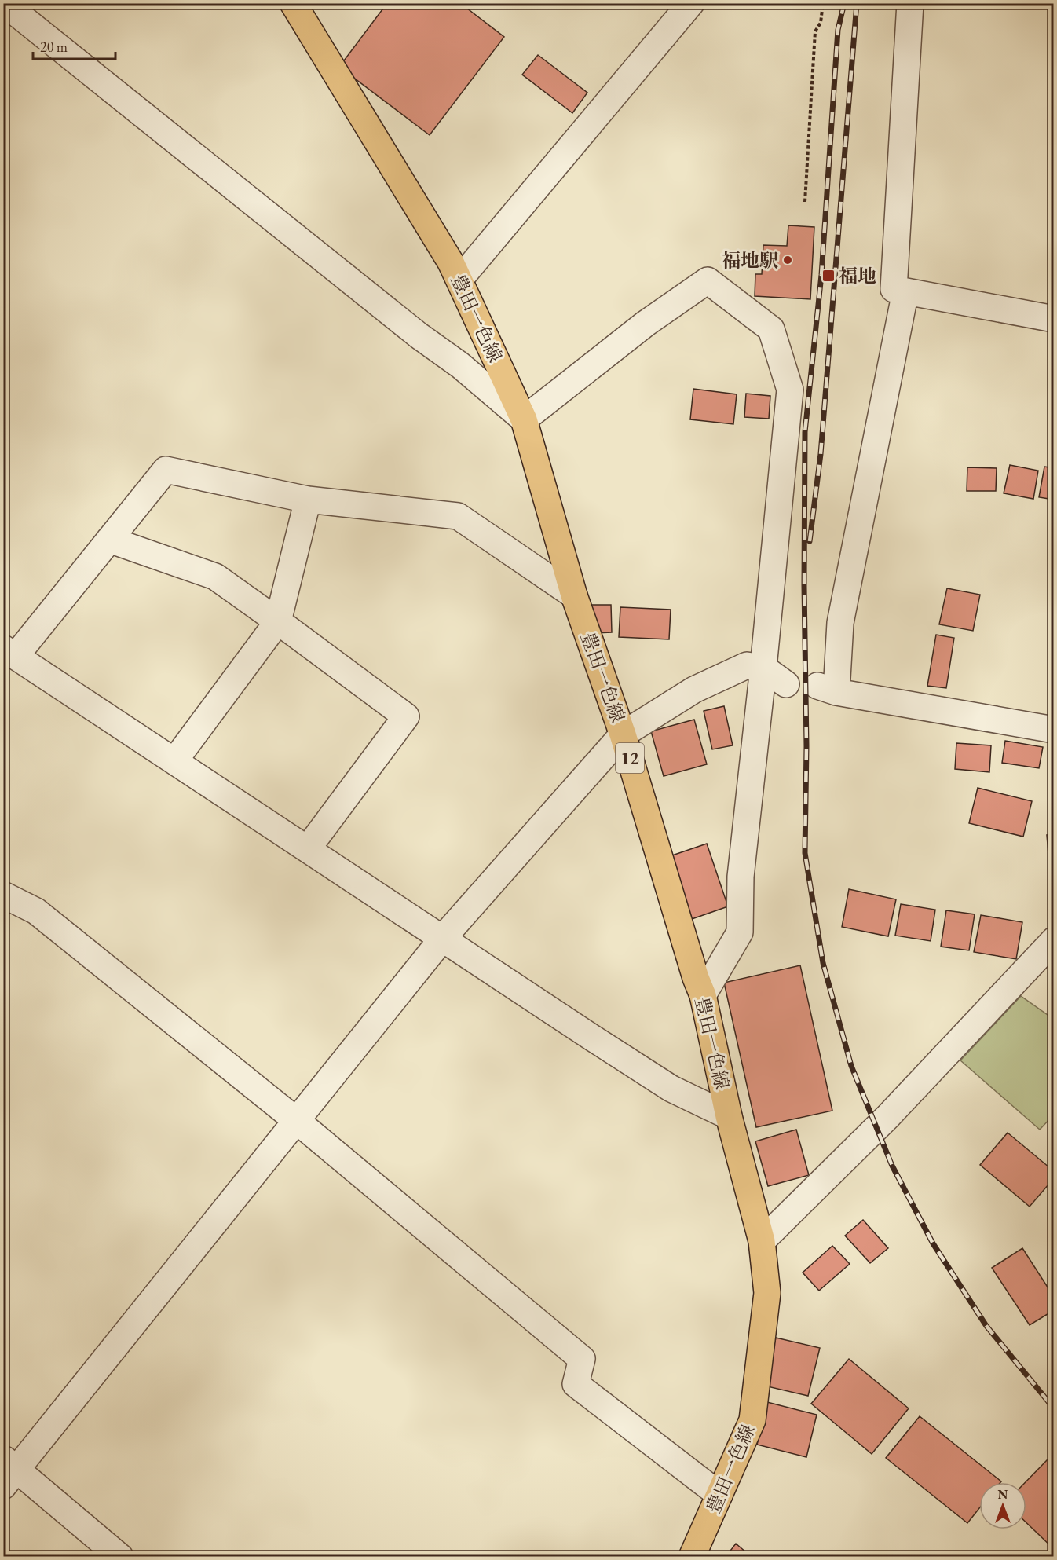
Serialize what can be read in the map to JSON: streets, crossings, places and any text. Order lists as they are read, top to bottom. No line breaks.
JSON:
{"streets":{"main road":["豊田一色線","12"]},"places":{"other":["福地駅"],"transit":["福地"]},"scale_bar":"20 m","north":"top"}
